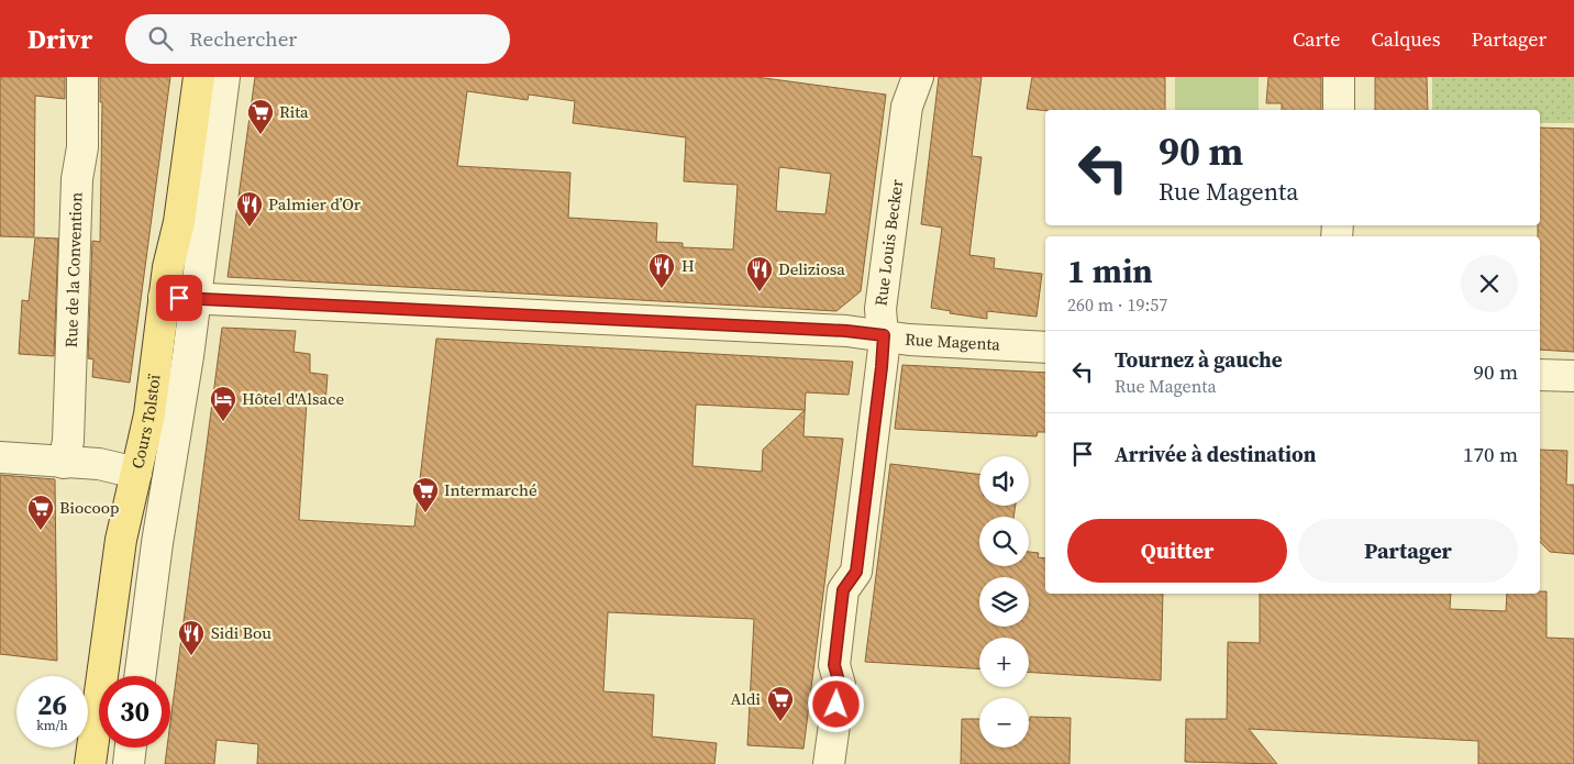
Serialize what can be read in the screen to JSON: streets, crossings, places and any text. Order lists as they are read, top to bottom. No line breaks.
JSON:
{"streets":{"main road":["Cours Tolstoï"],"street":["Rue Louis Becker","Rue de la Convention","Rue Magenta"]},"crossings":[["Rue Louis Becker","Rue Magenta"],["Rue Magenta","Cours Tolstoï"]],"places":{"supermarket":["Rita","Intermarché","Biocoop","Aldi"],"restaurant":["Palmier d’Or","H","Deliziosa","Sidi Bou"],"hotel":["Hôtel d'Alsace"]},"page":{"header":"Drivr","search":"Rechercher","nav":["Carte","Calques","Partager"],"turn":["90 m","Rue Magenta"],"heading":["1 min","260 m · 19:57"],"list":[{"name":"Tournez à gauche","note":"Rue Magenta","value":"90 m"},{"name":"Arrivée à destination","value":"170 m"}],"map_buttons":["+","−"],"buttons":["Quitter","Partager"],"speed":"26 km/h","limit":"30"}}
